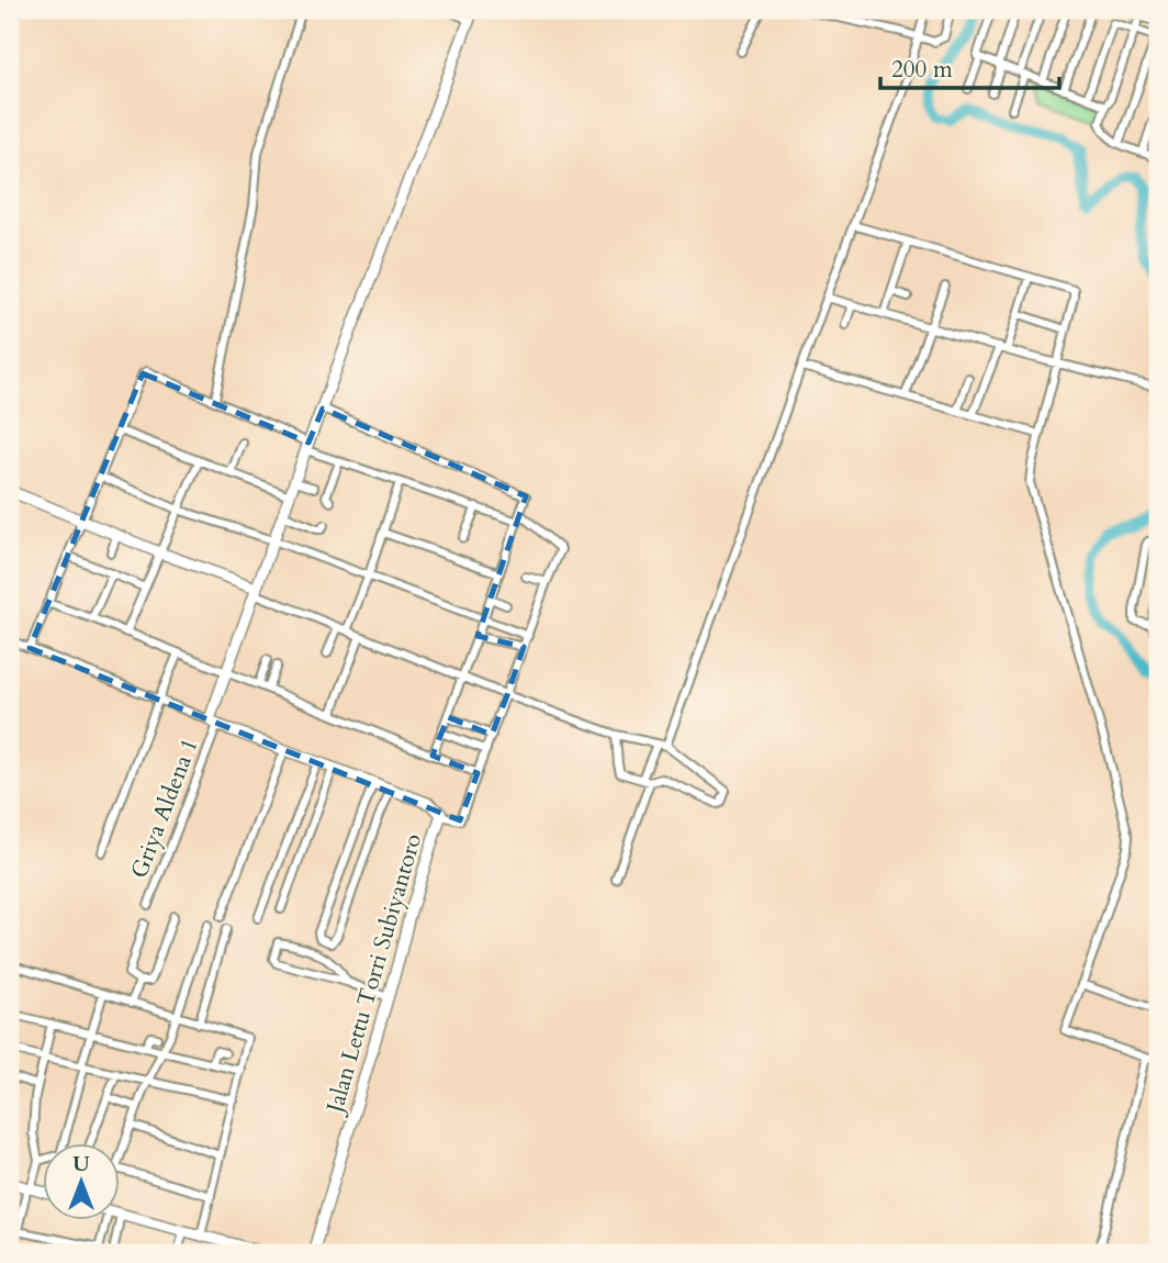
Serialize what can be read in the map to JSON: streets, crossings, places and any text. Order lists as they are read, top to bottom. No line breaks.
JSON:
{"streets":{"main road":["Jalan Lettu Torri Subiyantoro"],"street":["Griya Aldena 1"]},"crossings":[["Griya Aldena 1","Jalan Lettu Torri Subiyantoro"]],"scale_bar":"200 m","north":"top"}
